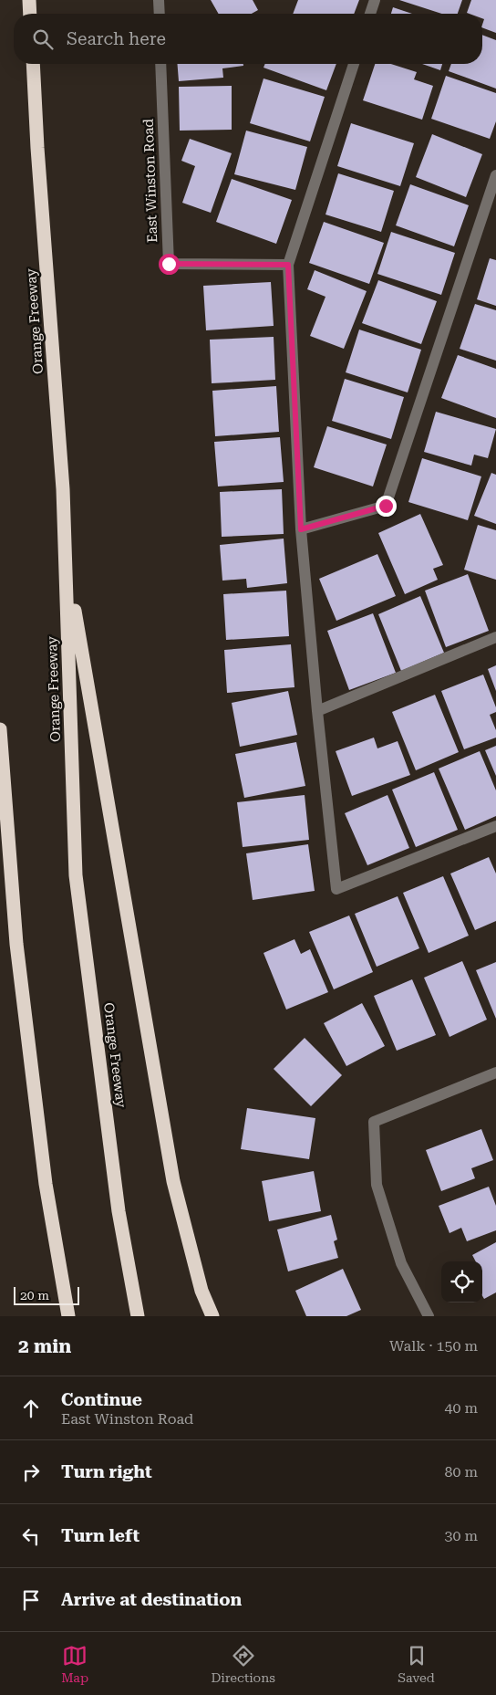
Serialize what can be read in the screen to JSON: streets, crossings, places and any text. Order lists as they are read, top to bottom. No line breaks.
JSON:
{"streets":{"highway":["Orange Freeway"],"street":["East Winston Road"]},"scale_bar":"20 m","page":{"search":"Search here","scale":"20 m","heading":["2 min","Walk · 150 m"],"list":[["Continue","East Winston Road","40 m"],["Turn right","80 m"],["Turn left","30 m"],"Arrive at destination"],"nav":["Map","Directions","Saved"]}}
